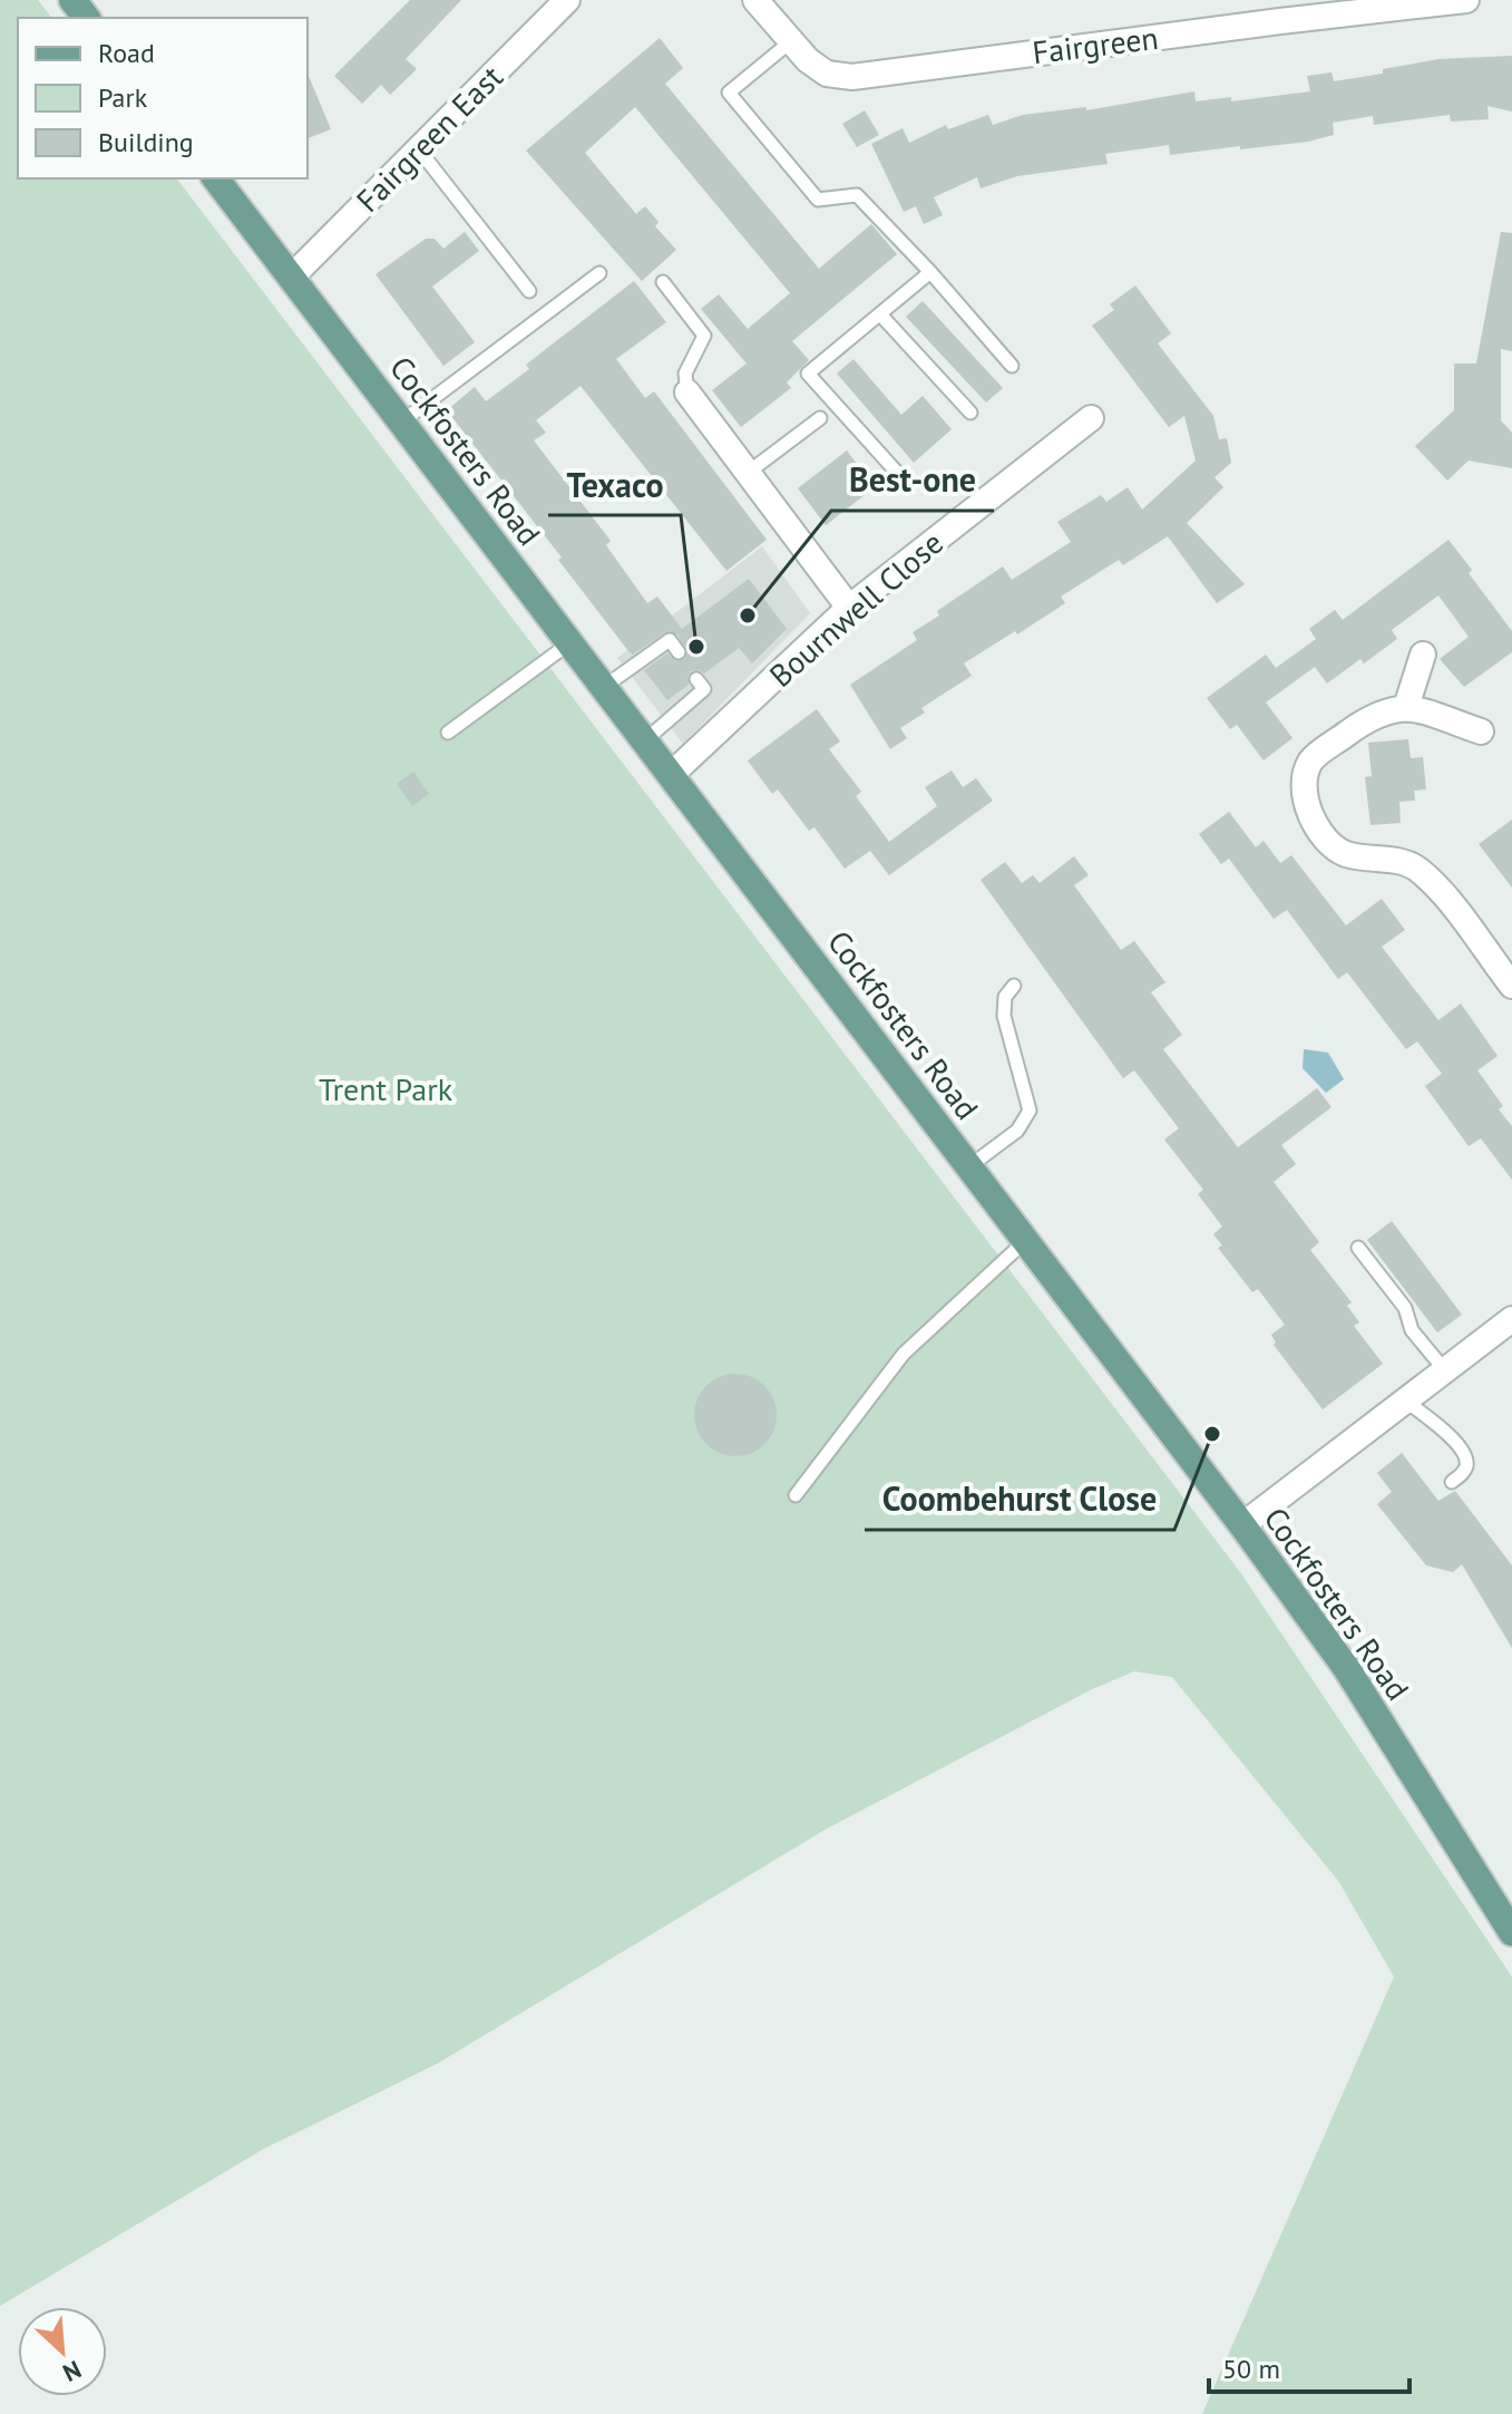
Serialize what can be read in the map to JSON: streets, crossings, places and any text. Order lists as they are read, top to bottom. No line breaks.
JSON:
{"streets":{"main road":["Cockfosters Road"],"street":["Fairgreen","Fairgreen East","Bournwell Close"]},"crossings":[["Fairgreen East","Cockfosters Road"],["Cockfosters Road","Bournwell Close"]],"parks":["Trent Park"],"places":["Best-one","Texaco","Coombehurst Close"],"legend":["Road","Park","Building"],"scale_bar":"50 m","north":"bottom right"}
